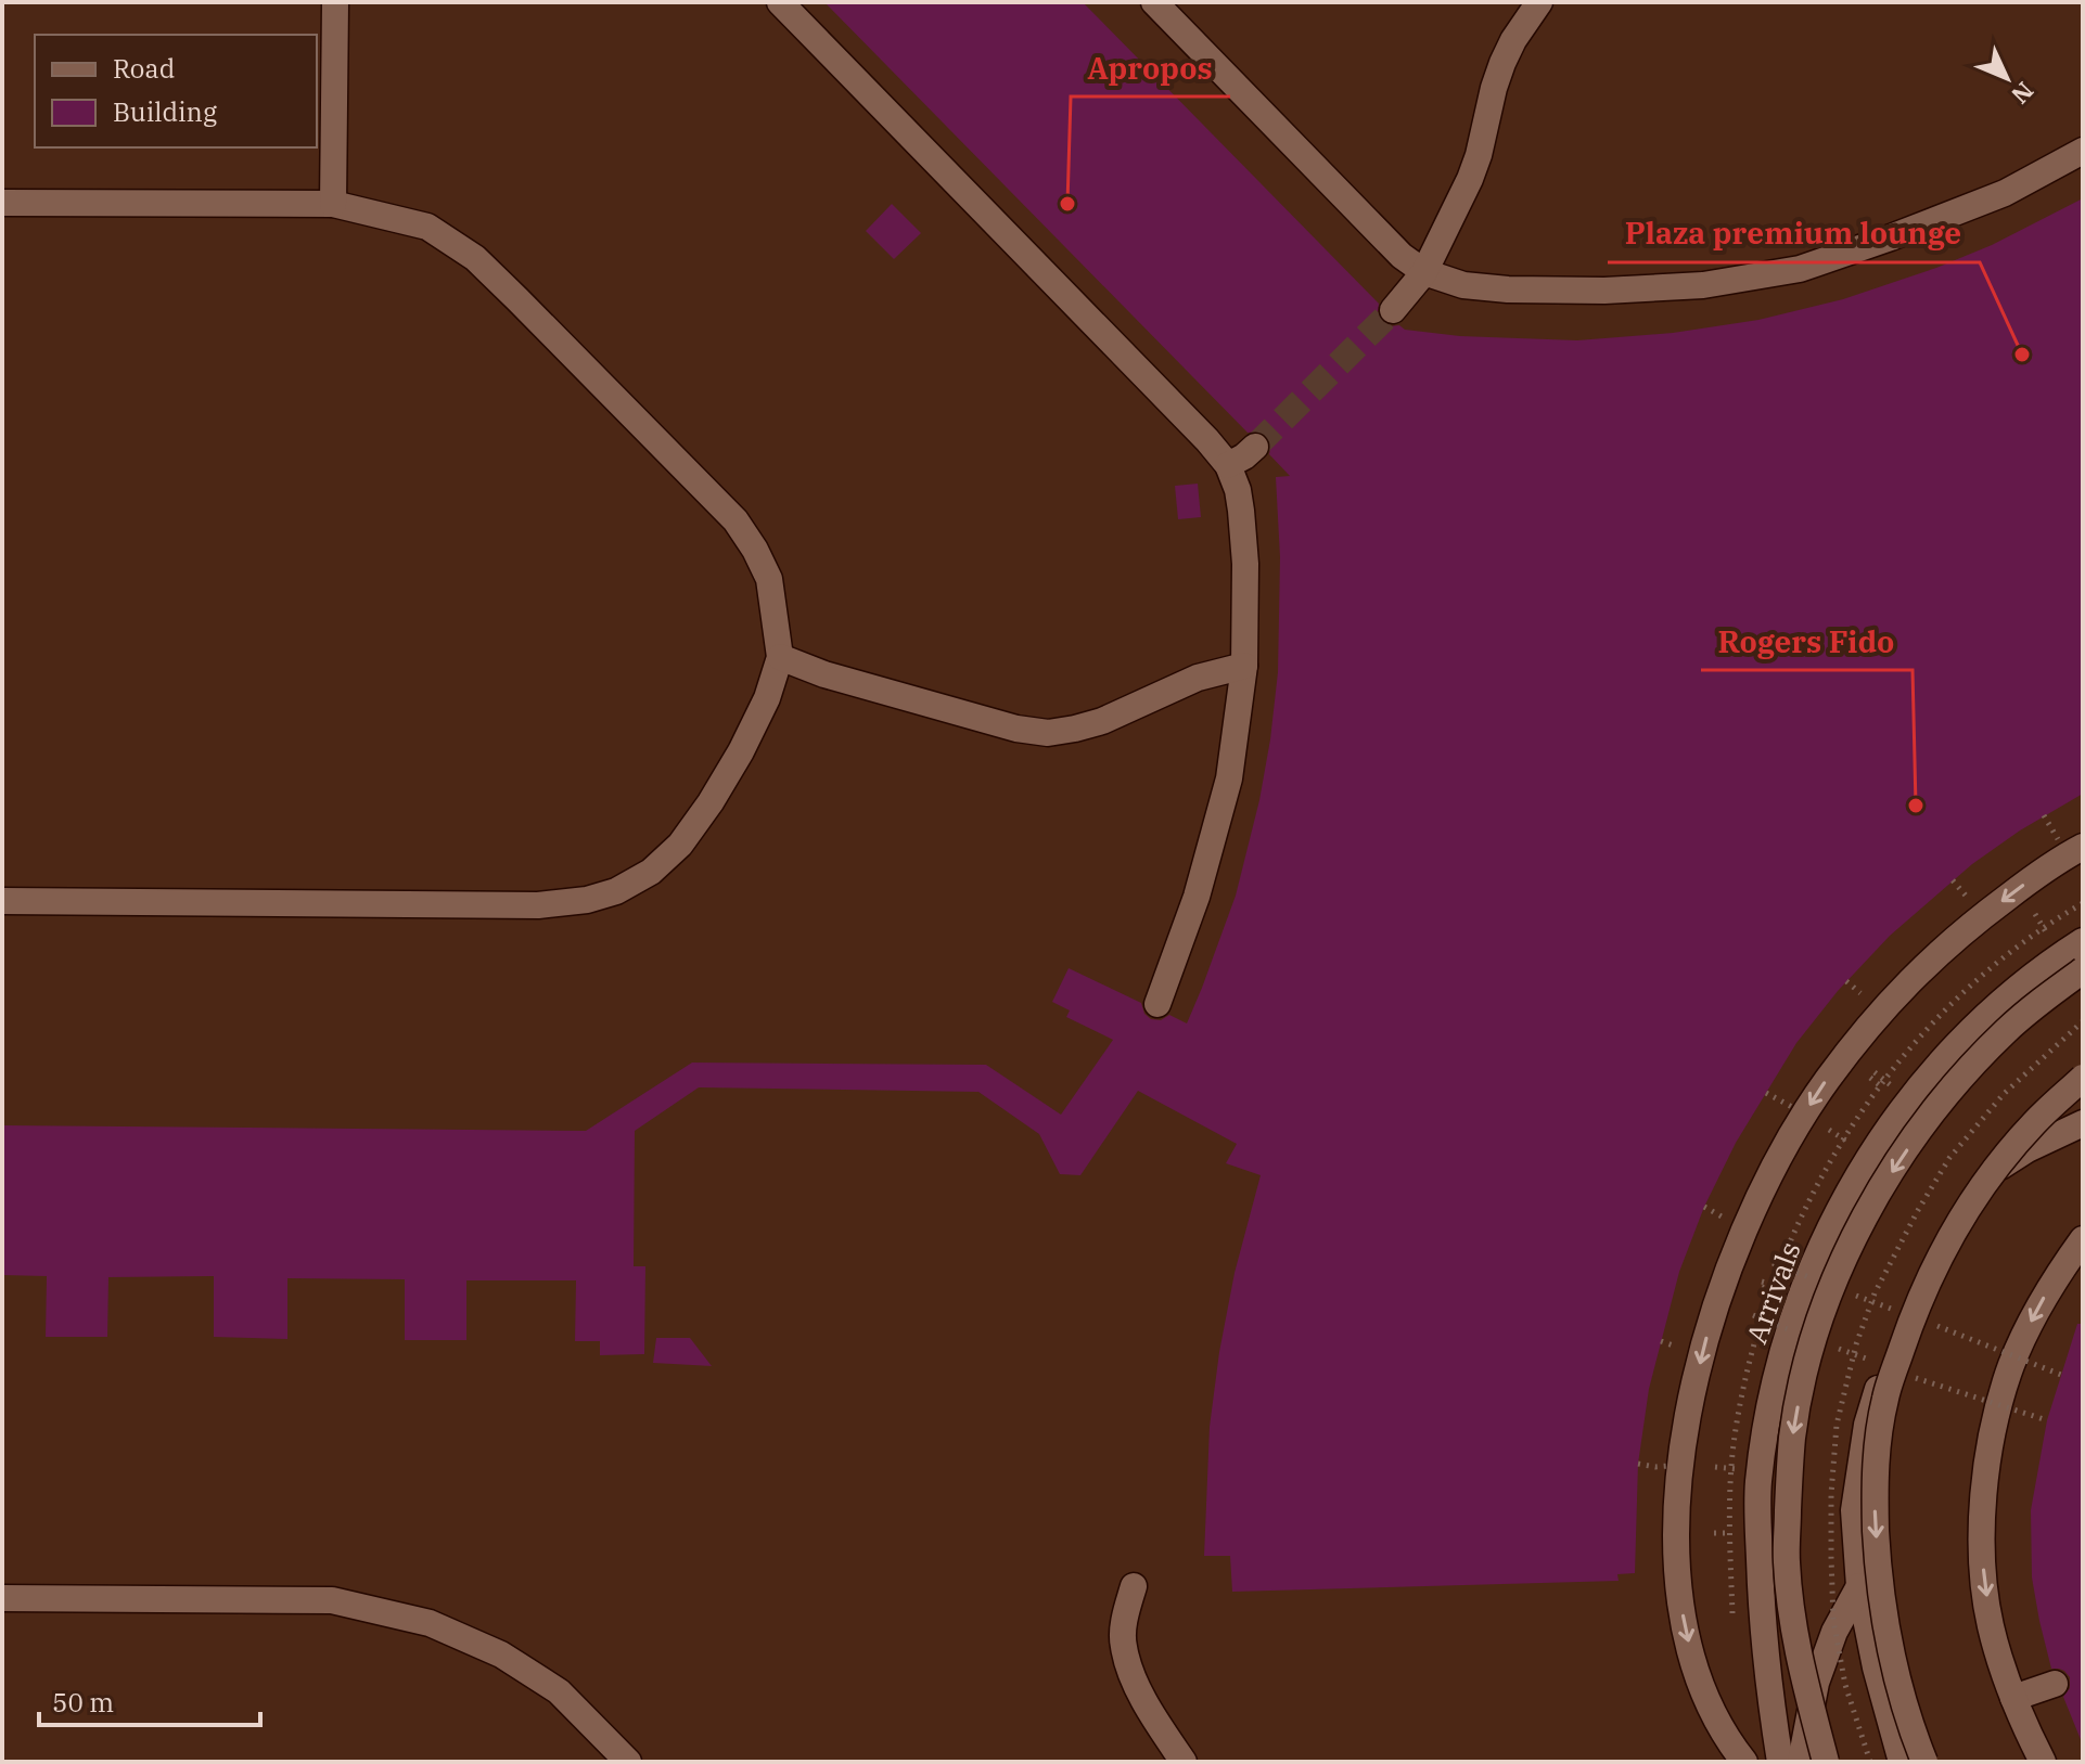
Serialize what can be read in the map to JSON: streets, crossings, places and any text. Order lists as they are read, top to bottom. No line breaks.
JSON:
{"streets":{"street":["Arrivals"]},"places":["Apropos","Plaza premium lounge","Rogers Fido"],"legend":["Road","Building"],"scale_bar":"50 m","north":"bottom right"}
